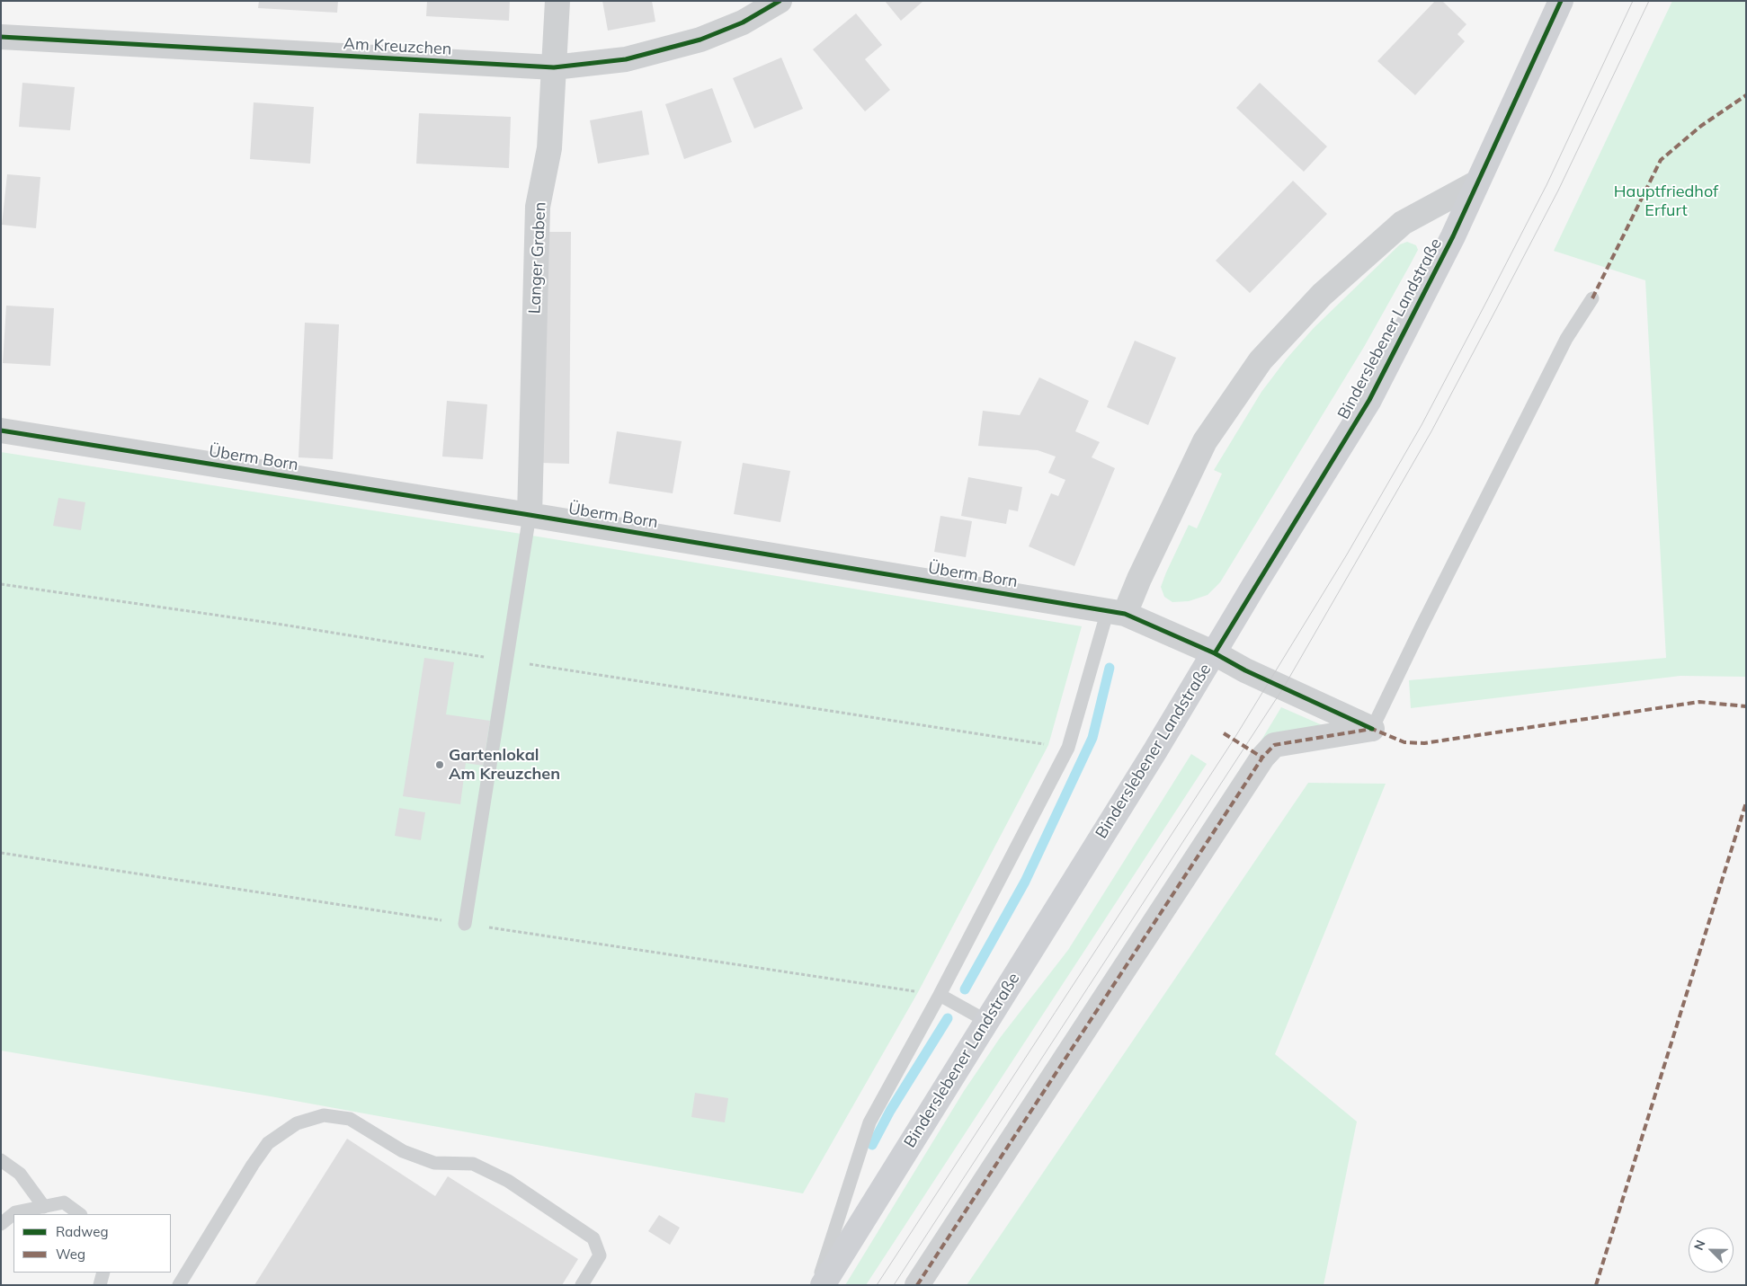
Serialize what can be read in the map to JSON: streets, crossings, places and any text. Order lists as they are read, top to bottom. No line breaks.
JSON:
{"streets":{"main road":["Binderslebener Landstraße"],"street":["Am Kreuzchen","Langer Graben","Überm Born"]},"crossings":[["Am Kreuzchen","Langer Graben"],["Langer Graben","Überm Born"],["Binderslebener Landstraße","Überm Born"]],"parks":["Hauptfriedhof Erfurt"],"places":["Gartenlokal Am Kreuzchen"],"legend":["Radweg","Weg"],"north":"top left"}
